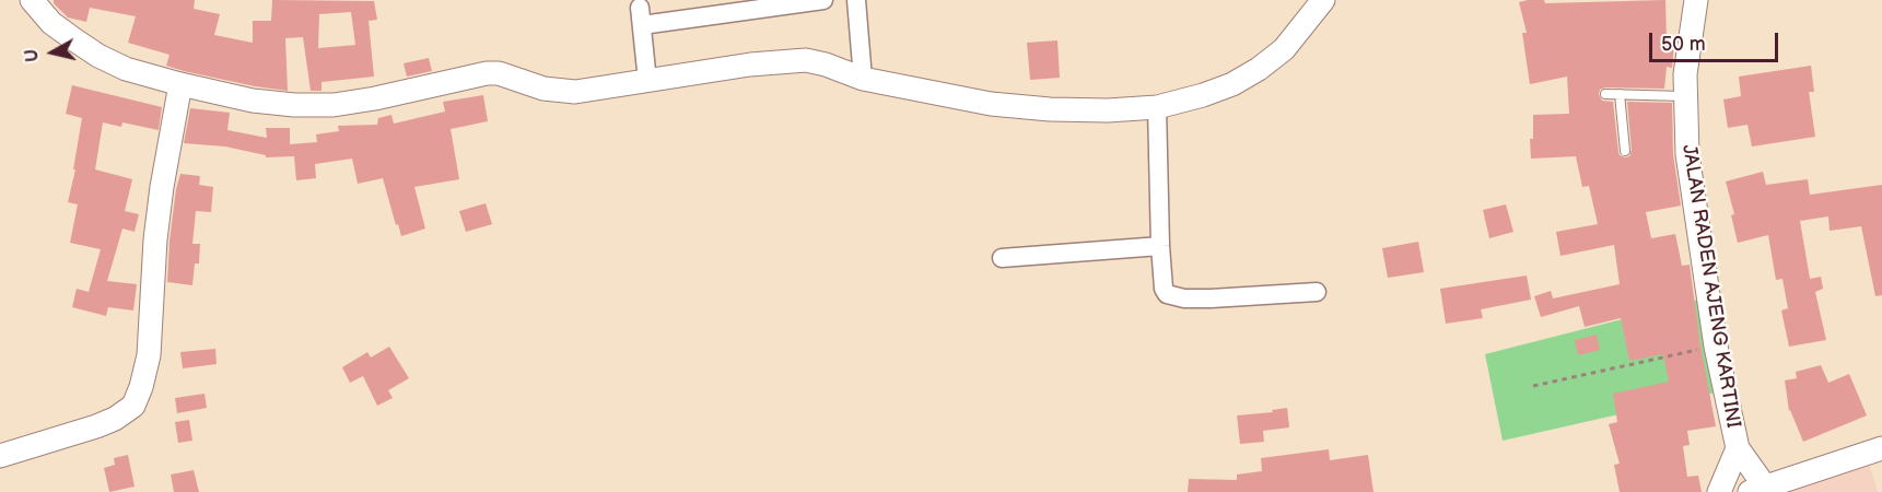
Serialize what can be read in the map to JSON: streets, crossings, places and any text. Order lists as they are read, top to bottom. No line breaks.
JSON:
{"streets":{"street":["JALAN RADEN AJENG KARTINI"]},"scale_bar":"50 m","north":"left"}
